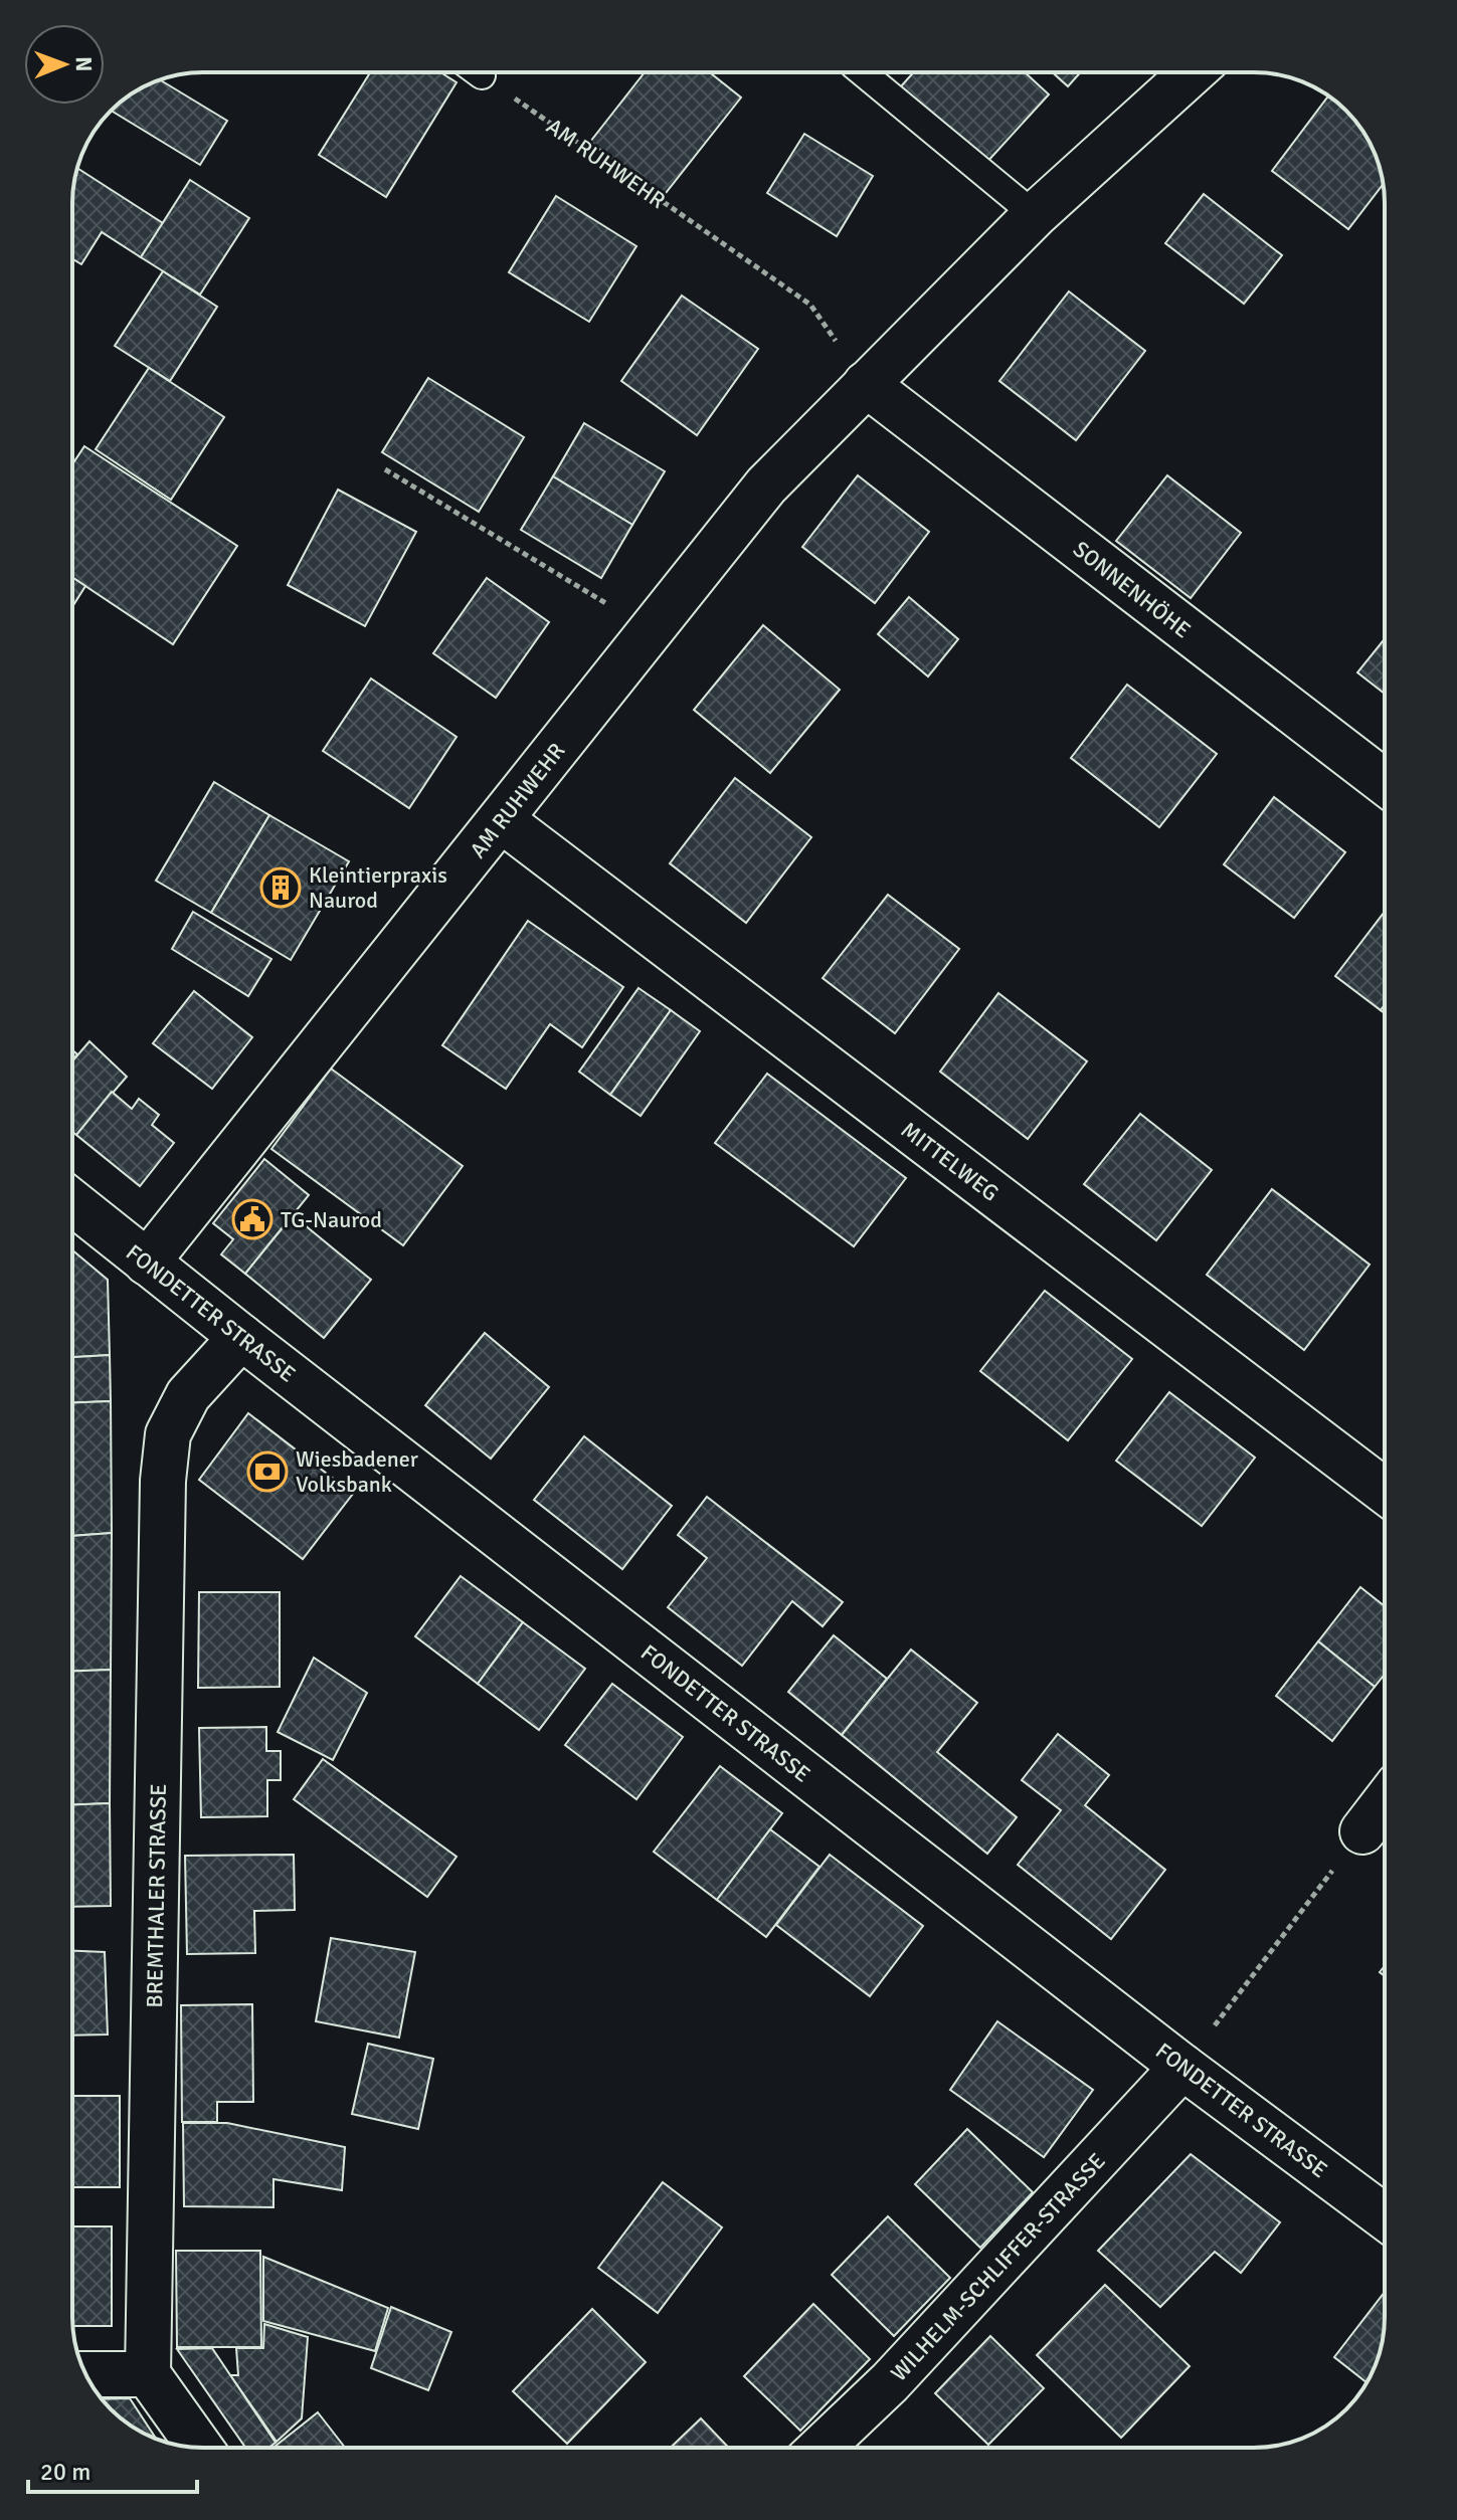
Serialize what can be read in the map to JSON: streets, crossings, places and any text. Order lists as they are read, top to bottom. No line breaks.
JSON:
{"streets":{"street":["AM RUHWEHR","SONNENHÖHE","MITTELWEG","FONDETTER STRASSE","BREMTHALER STRASSE","WILHELM-SCHLIFFER-STRASSE"]},"crossings":[["AM RUHWEHR","SONNENHÖHE"],["AM RUHWEHR","MITTELWEG"],["AM RUHWEHR","FONDETTER STRASSE"],["FONDETTER STRASSE","BREMTHALER STRASSE"],["FONDETTER STRASSE","WILHELM-SCHLIFFER-STRASSE"]],"places":{"building":["Kleintierpraxis Naurod"],"public building":["TG-Naurod"],"bank":["Wiesbadener Volksbank"]},"scale_bar":"20 m","north":"right"}
